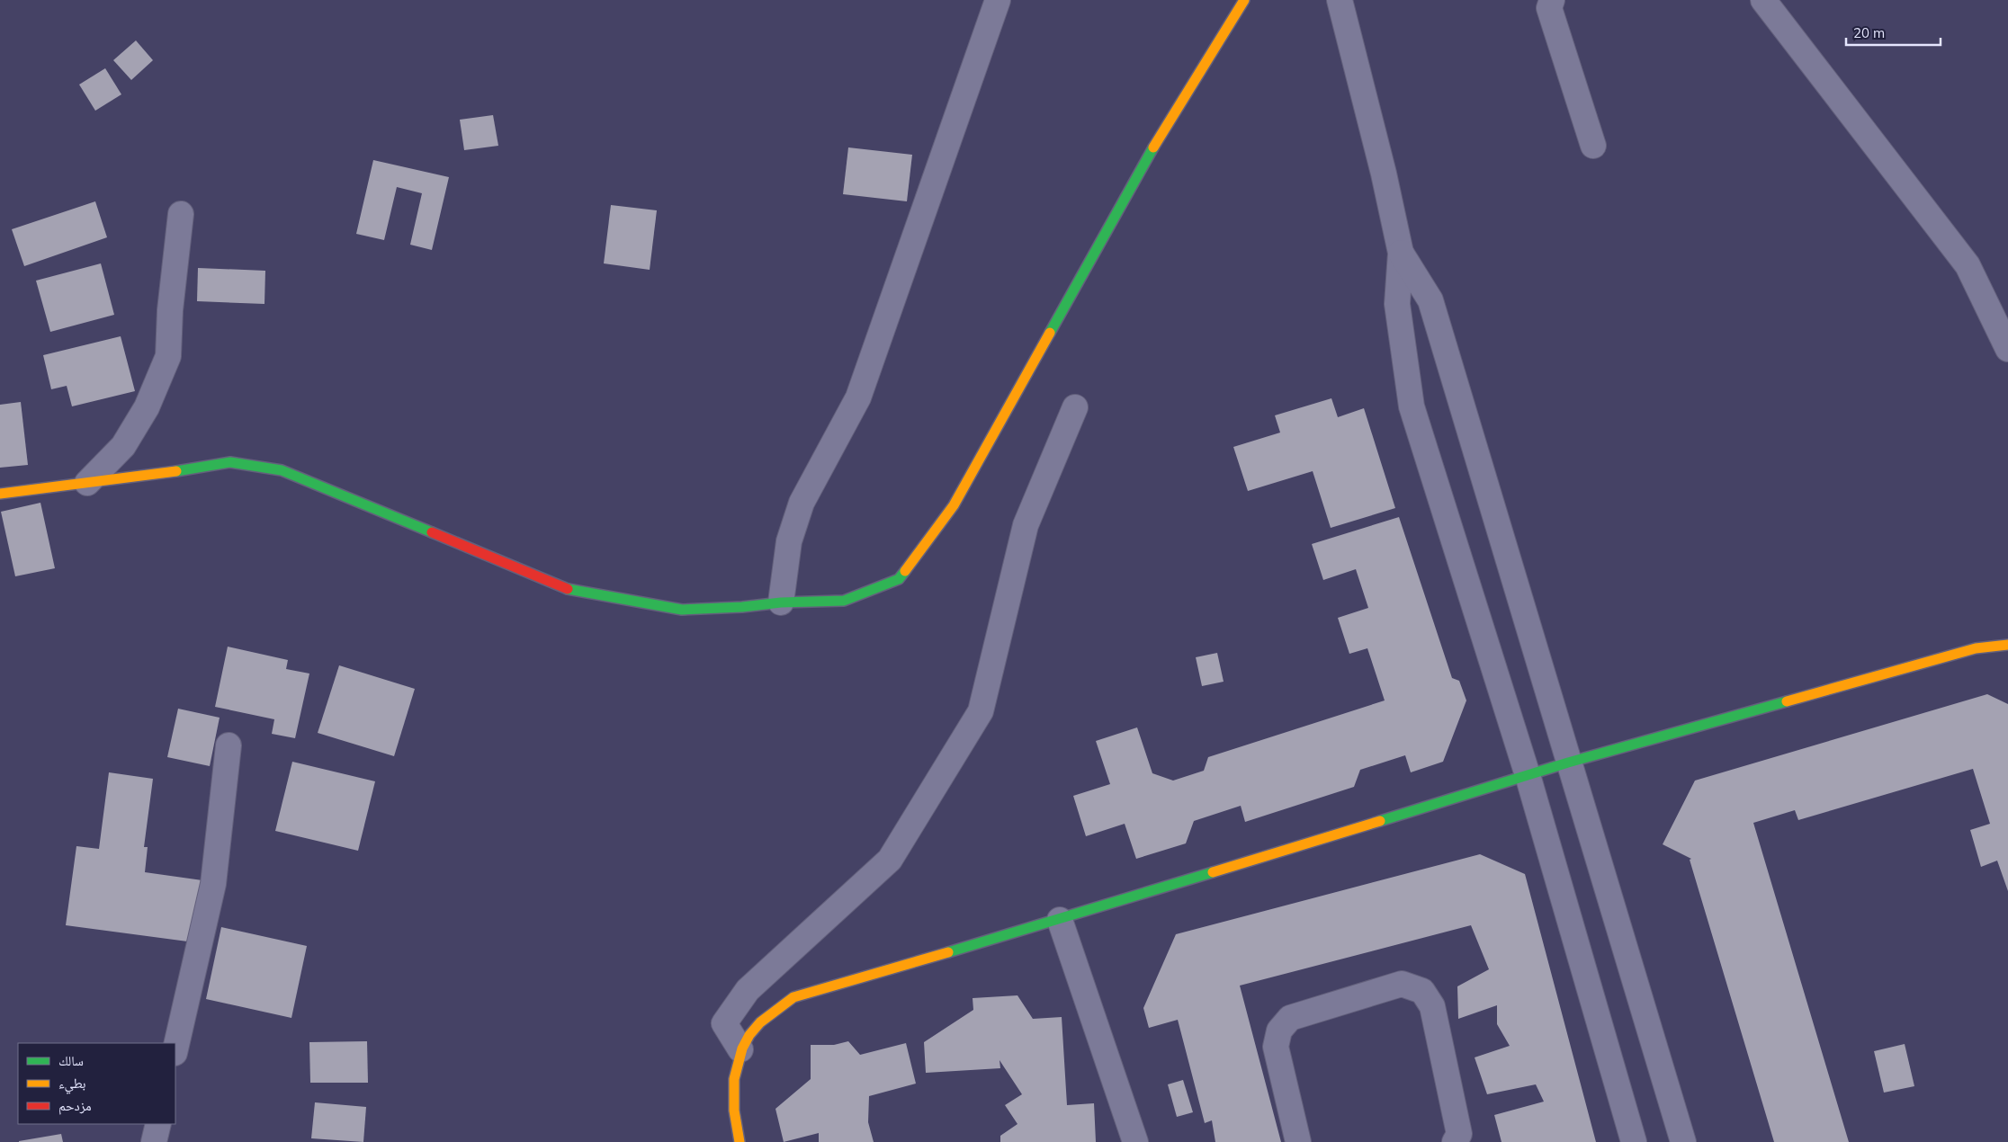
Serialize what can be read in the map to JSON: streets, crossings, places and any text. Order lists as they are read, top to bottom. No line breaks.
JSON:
{"legend":["سالك","بطيء","مزدحم"],"scale_bar":"20 m"}
